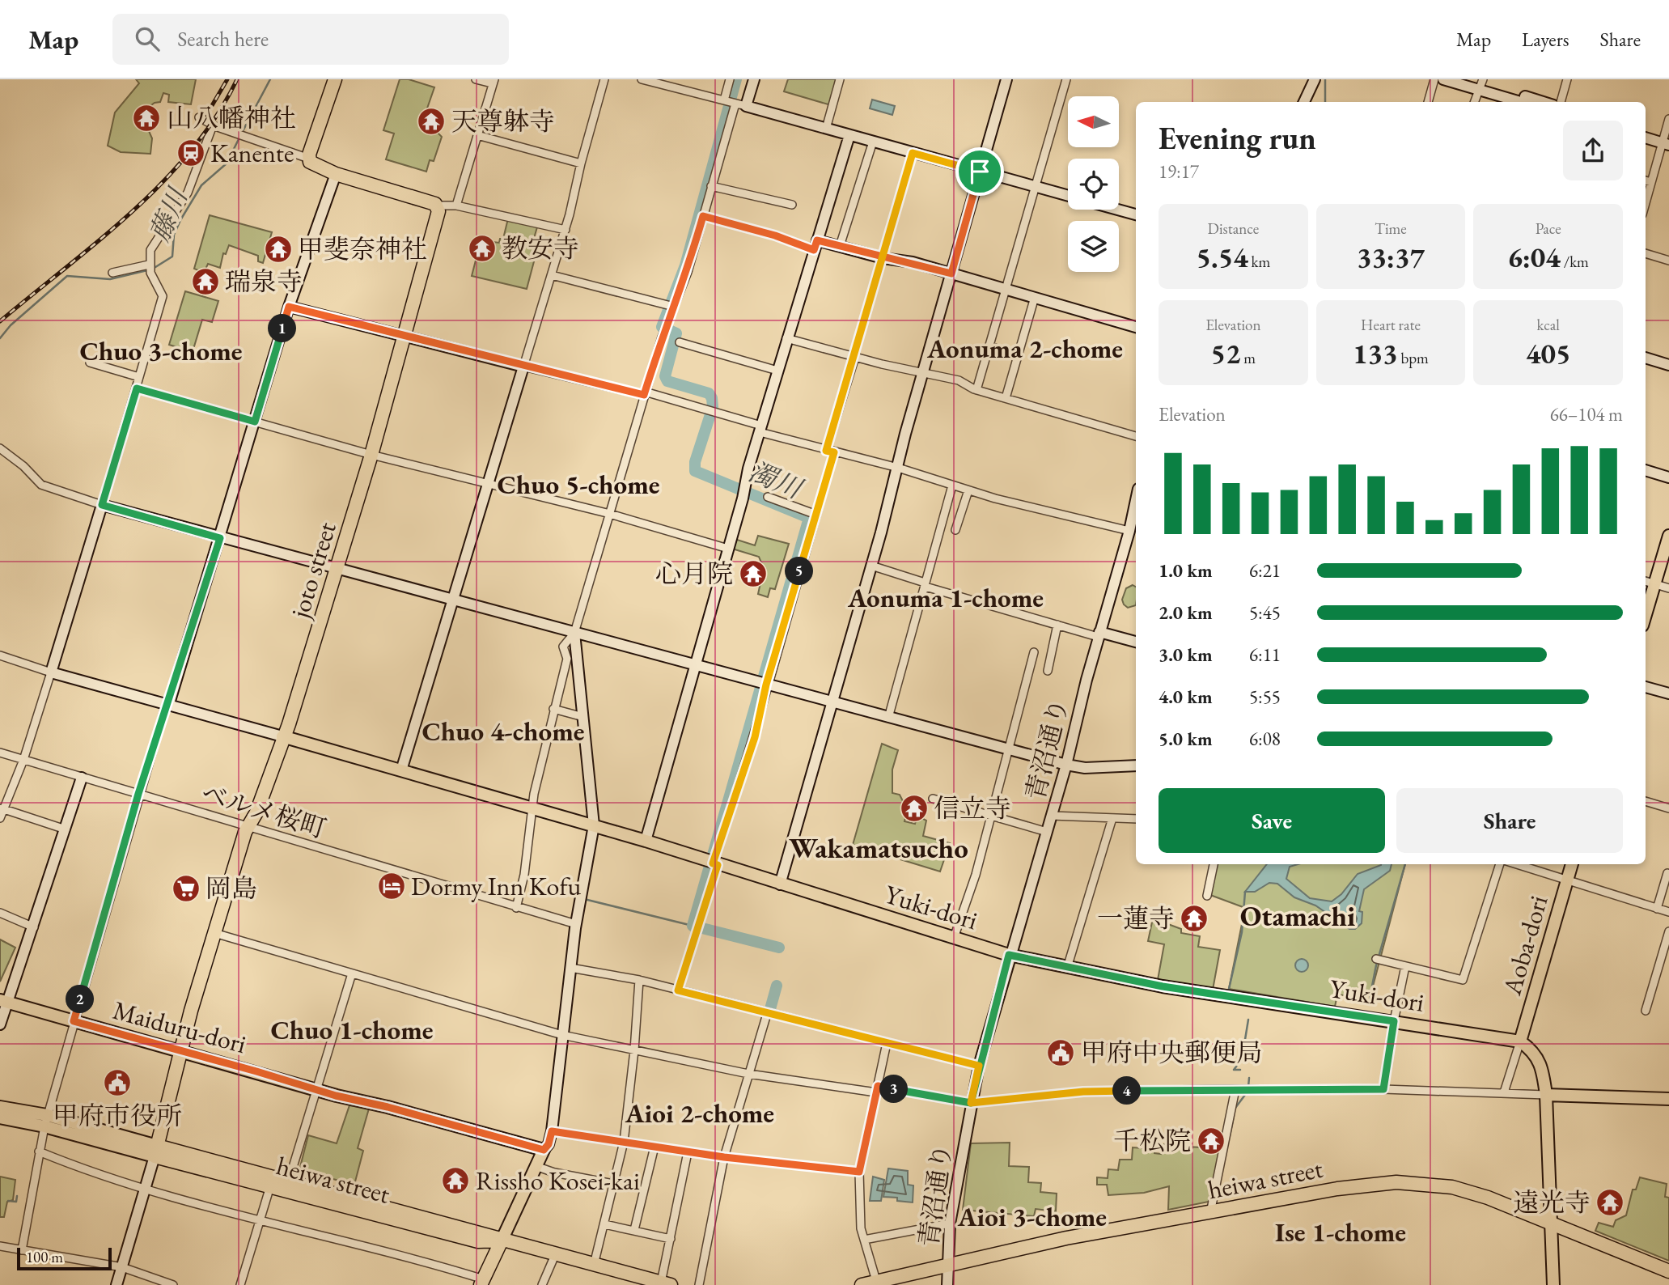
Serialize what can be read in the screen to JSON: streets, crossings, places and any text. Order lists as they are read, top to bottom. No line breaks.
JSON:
{"streets":{"highway":["joto street","heiwa street"],"main road":["Yuki-dori","Aoba-dori","Maiduru-dori"],"street":["青沼通り","ベルメ桜町"]},"crossings":[["joto street","ベルメ桜町"],["joto street","Yuki-dori"],["joto street","Maiduru-dori"],["joto street","heiwa street"],["青沼通り","Yuki-dori"],["青沼通り","heiwa street"],["Yuki-dori","Aoba-dori"]],"districts":["Aonuma 2-chome","Chuo 3-chome","Chuo 5-chome","Aonuma 1-chome","Chuo 4-chome","Wakamatsucho","Otamachi","Chuo 1-chome","Aioi 2-chome","Aioi 3-chome","Ise 1-chome"],"water":["藤川","濁川"],"places":{"temple":["山八幡神社","天尊躰寺","教安寺","甲斐奈神社","瑞泉寺","心月院","信立寺","一蓮寺","千松院","Rissho Kosei-kai","遠光寺"],"station":["Kanente"],"hotel":["Dormy Inn Kofu"],"supermarket":["岡島"],"public building":["甲府中央郵便局","甲府市役所"]},"scale_bar":"100 m","north":"left","page":{"header":"Map","search":"Search here","nav":["Map","Layers","Share"],"heading":["Evening run","19:17"],"stats":[["Distance","5.54 km"],["Time","33:37"],["Pace","6:04 /km"],["Elevation","52 m"],["Heart rate","133 bpm"],["kcal","405"]],"pins":["1","5","2","3","4"],"chart":["Elevation","66–104 m"],"list":[{"name":"1.0 km","note":"6:21"},{"name":"2.0 km","note":"5:45"},{"name":"3.0 km","note":"6:11"},{"name":"4.0 km","note":"5:55"},{"name":"5.0 km","note":"6:08"}],"buttons":["Save","Share"],"scale":"100 m"}}
